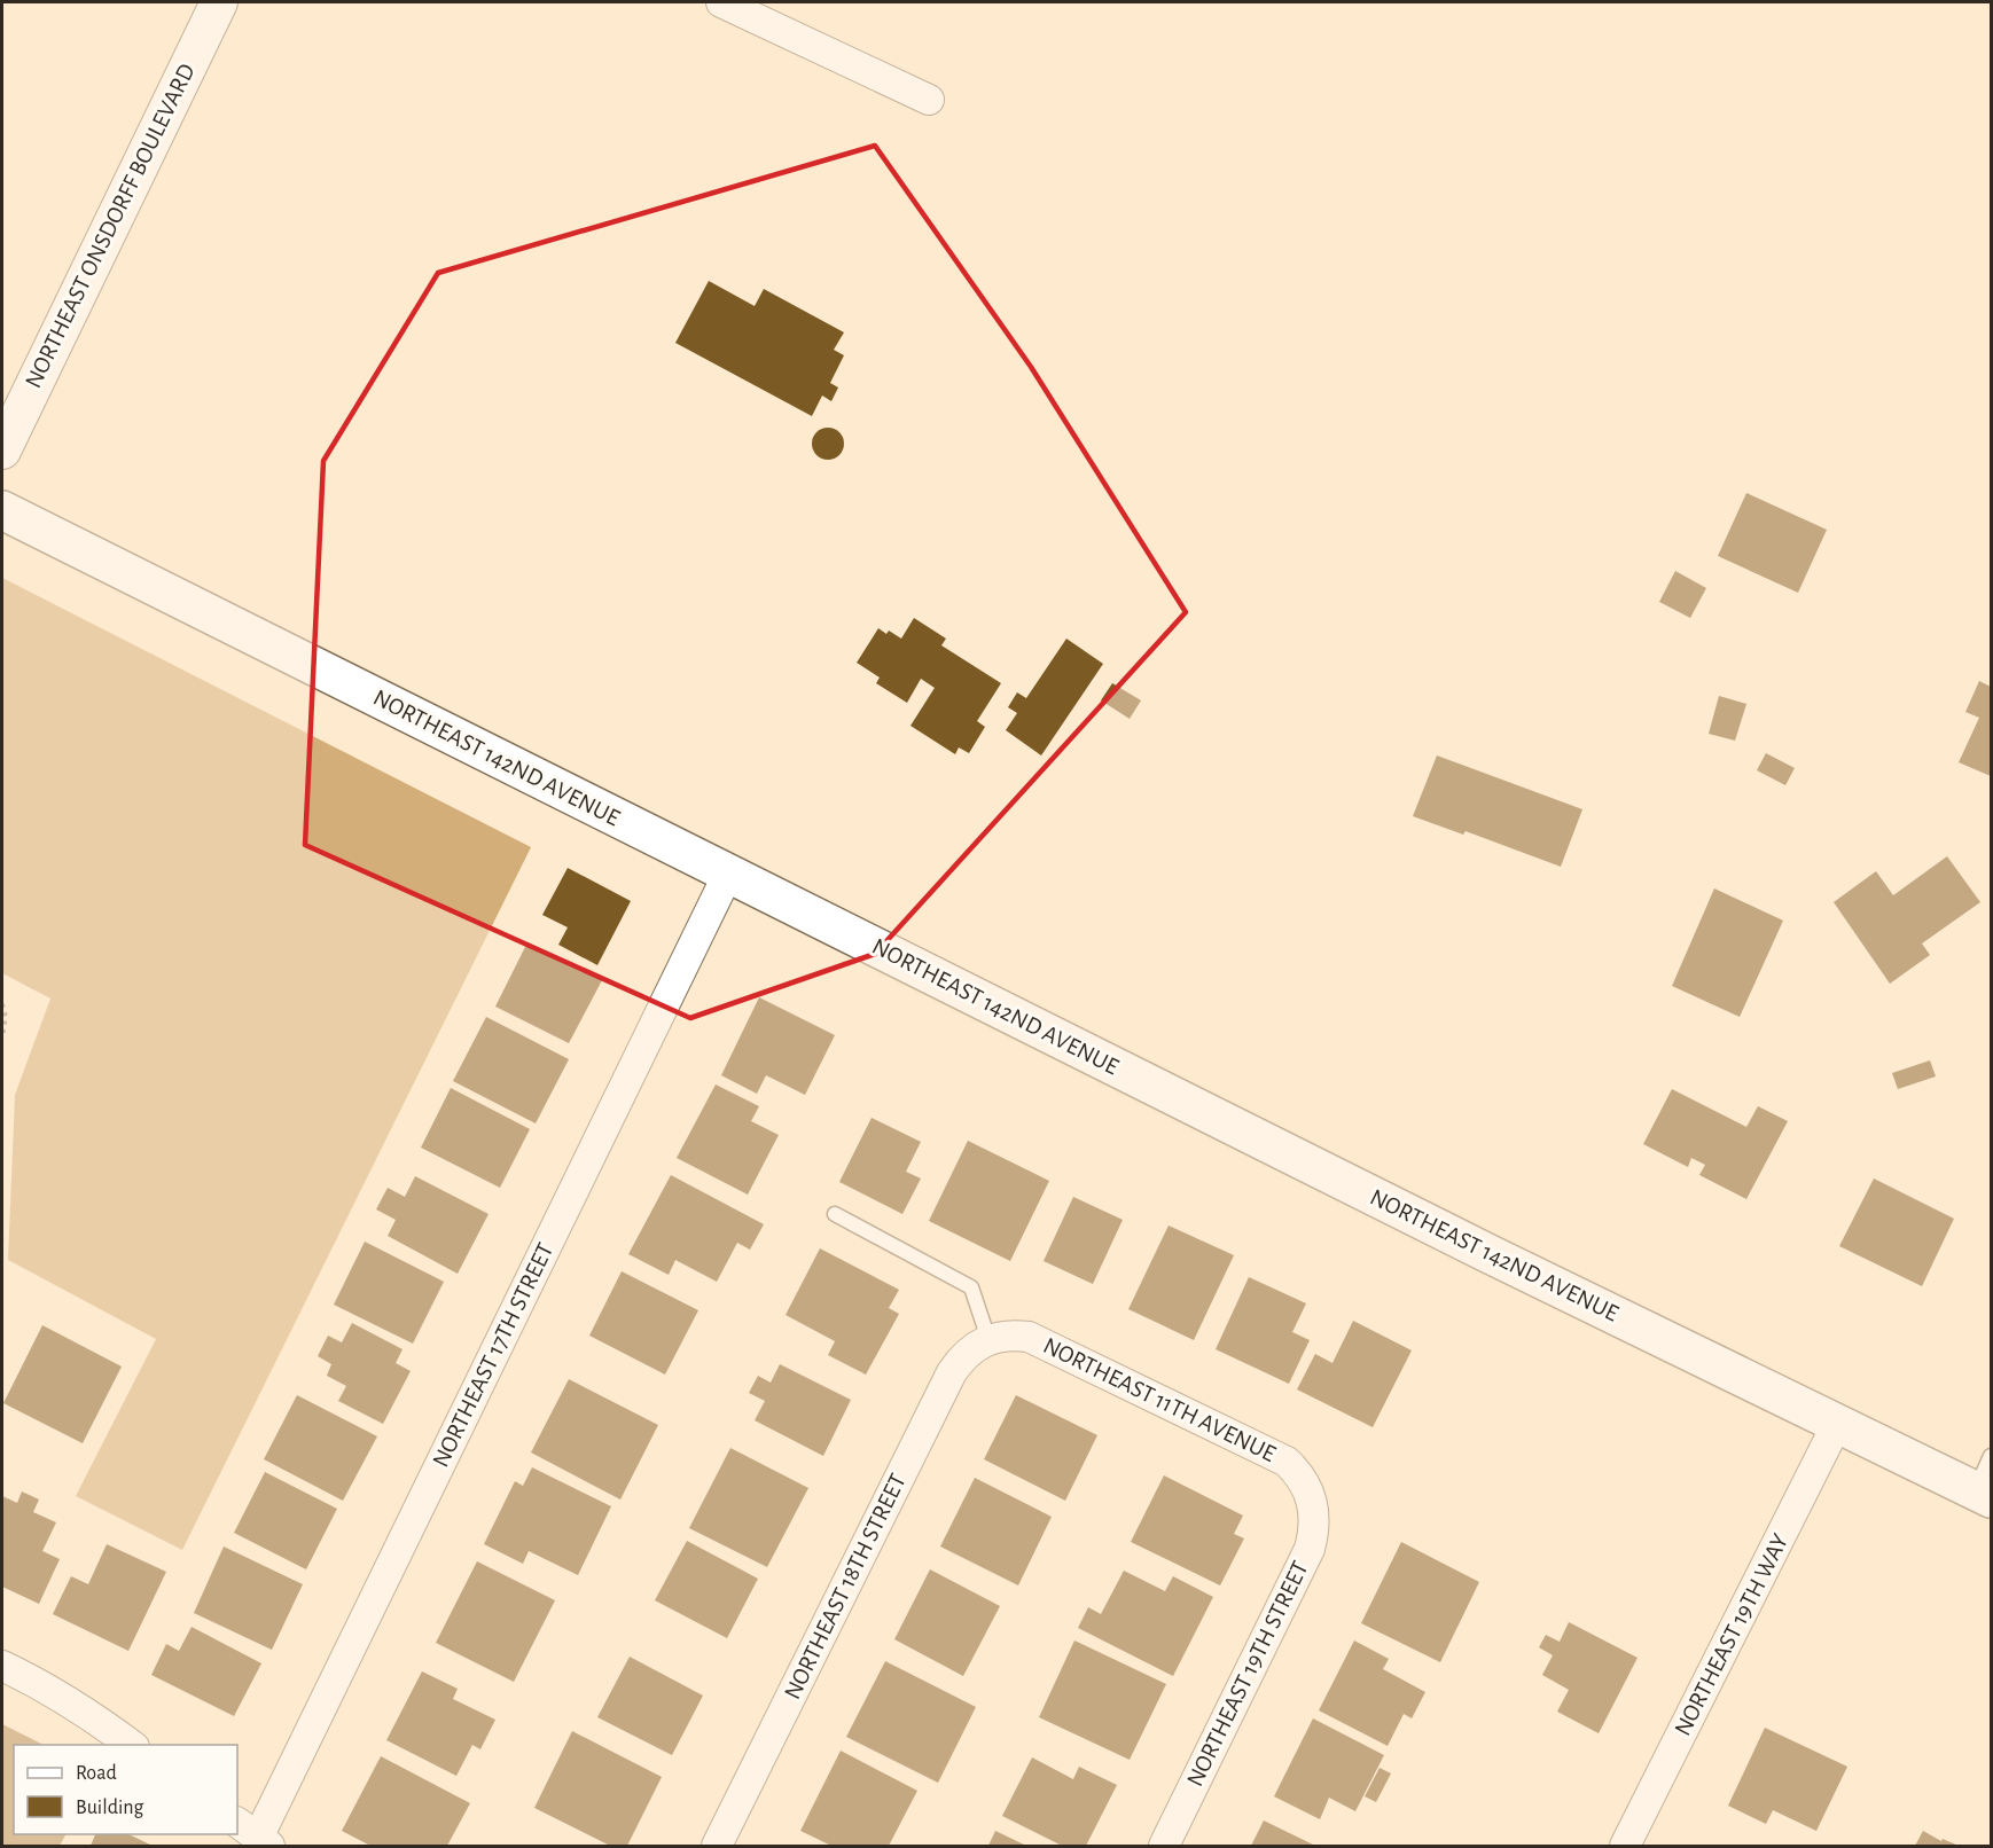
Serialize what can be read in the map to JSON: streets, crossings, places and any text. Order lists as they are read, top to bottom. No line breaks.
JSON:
{"streets":{"main road":["NORTHEAST 142ND AVENUE"],"street":["NORTHEAST ONSDORFF BOULEVARD","NORTHEAST 17TH STREET","NORTHEAST 11TH AVENUE","NORTHEAST 18TH STREET","NORTHEAST 19TH WAY","NORTHEAST 19TH STREET"]},"crossings":[["NORTHEAST 142ND AVENUE","NORTHEAST 17TH STREET"],["NORTHEAST 142ND AVENUE","NORTHEAST 19TH WAY"],["NORTHEAST 11TH AVENUE","NORTHEAST 18TH STREET"],["NORTHEAST 11TH AVENUE","NORTHEAST 19TH STREET"]],"legend":["Road","Building"]}
